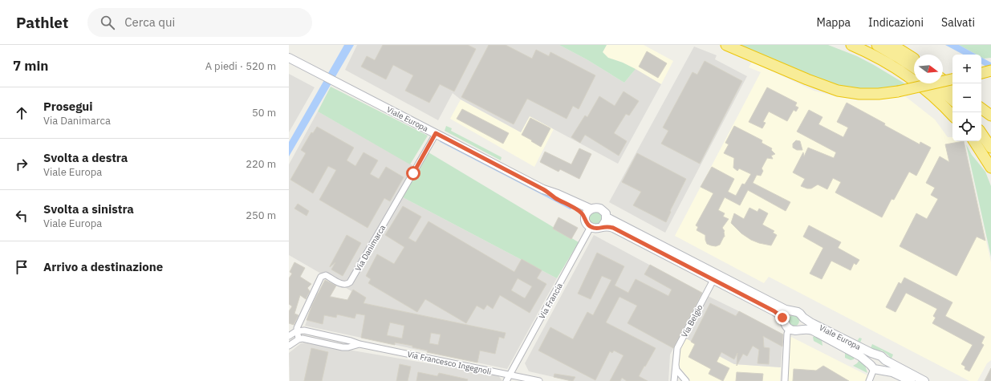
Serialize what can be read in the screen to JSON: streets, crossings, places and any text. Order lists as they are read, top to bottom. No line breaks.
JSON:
{"streets":{"street":["Viale Europa","Via Danimarca","Via Francia","Via Belgio","Via Francesco Ingegnoli"]},"crossings":[["Viale Europa","Via Danimarca"],["Viale Europa","Via Francia"],["Via Danimarca","Via Francesco Ingegnoli"],["Via Francia","Via Francesco Ingegnoli"]],"north":"right","page":{"header":"Pathlet","search":"Cerca qui","nav":["Mappa","Indicazioni","Salvati"],"heading":["7 min","A piedi · 520 m"],"map_buttons":["+","−"],"list":[["Prosegui","Via Danimarca","50 m"],["Svolta a destra","Viale Europa","220 m"],["Svolta a sinistra","Viale Europa","250 m"],"Arrivo a destinazione"]}}
